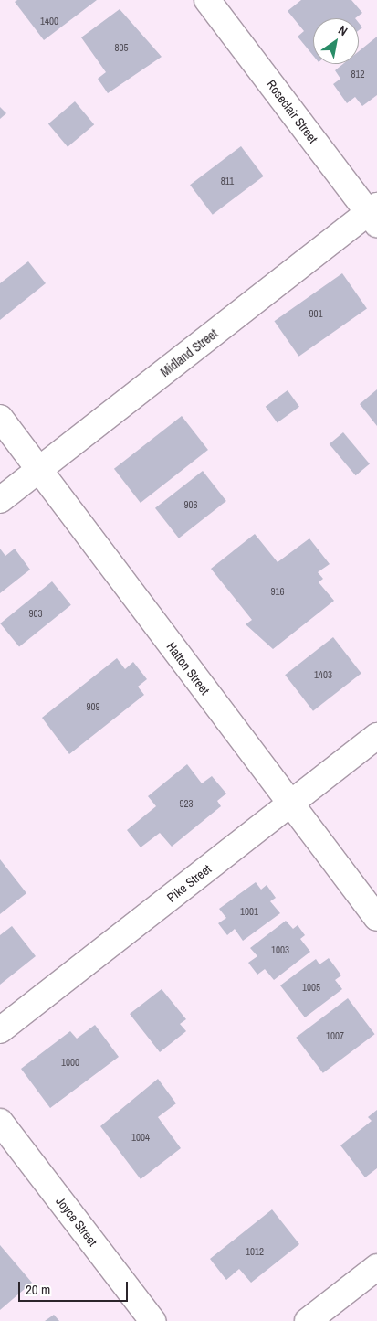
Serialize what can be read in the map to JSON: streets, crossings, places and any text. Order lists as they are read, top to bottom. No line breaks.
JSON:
{"streets":{"street":["Roseclair Street","Midland Street","Hatton Street","Pike Street","Joyce Street"]},"crossings":[["Roseclair Street","Midland Street"],["Midland Street","Hatton Street"],["Hatton Street","Pike Street"]],"house_numbers":["1400","805","812","811","901","906","916","903","1403","909","923","1001","1003","1005","1007","1000","1004","1012"],"scale_bar":"20 m","north":"top right"}
